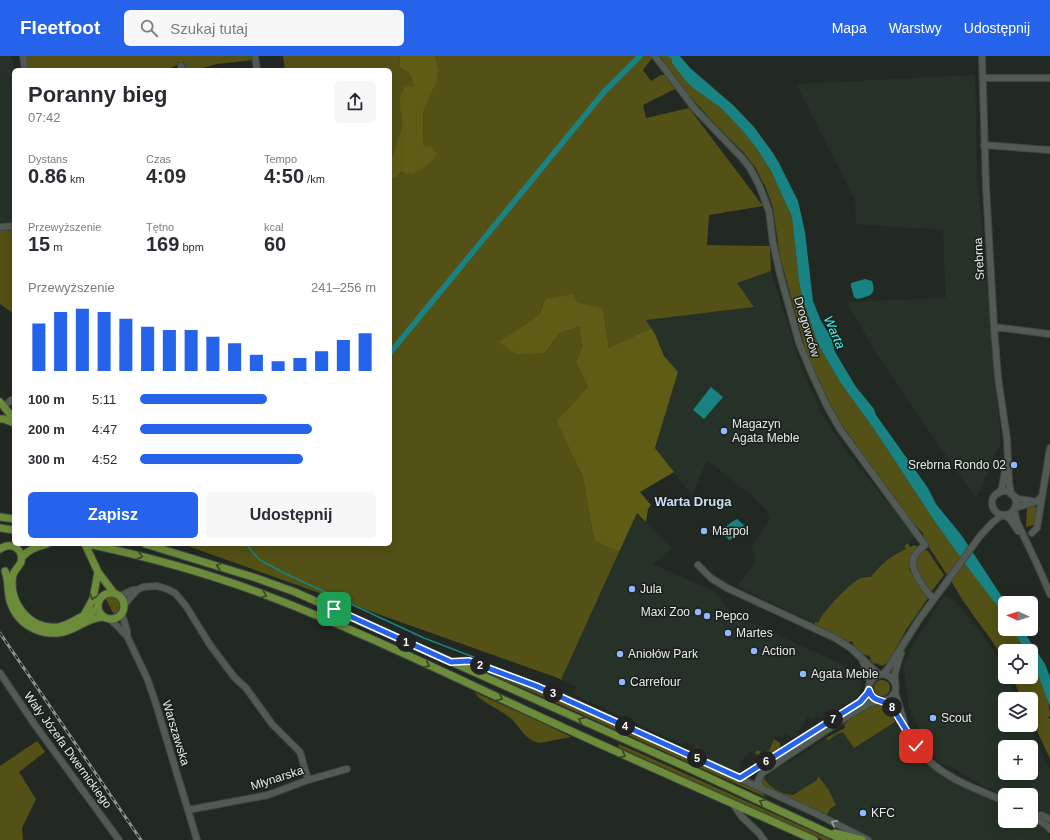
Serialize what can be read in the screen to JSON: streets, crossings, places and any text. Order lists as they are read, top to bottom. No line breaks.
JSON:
{"streets":{"street":["Srebrna","Drogowców","Warszawska","Wały Józefa Dwernickiego","Młynarska"]},"crossings":[["Warszawska","Młynarska"]],"districts":["Warta Druga"],"water":["Warta"],"places":["Magazyn Agata Meble","Srebrna Rondo 02","Marpol","Jula","Maxi Zoo","Pepco","Martes","Action","Aniołów Park","Agata Meble","Carrefour","Scout","KFC"],"north":"left","page":{"header":"Fleetfoot","search":"Szukaj tutaj","nav":["Mapa","Warstwy","Udostępnij"],"heading":["Poranny bieg","07:42"],"stats":[["Dystans","0.86 km"],["Czas","4:09"],["Tempo","4:50 /km"],["Przewyższenie","15 m"],["Tętno","169 bpm"],["kcal","60"]],"chart":["Przewyższenie","241–256 m"],"list":[{"name":"100 m","note":"5:11"},{"name":"200 m","note":"4:47"},{"name":"300 m","note":"4:52"}],"buttons":["Zapisz","Udostępnij"],"map_buttons":["+","−"],"pins":["1","2","3","8","7","4","5","6"]}}
